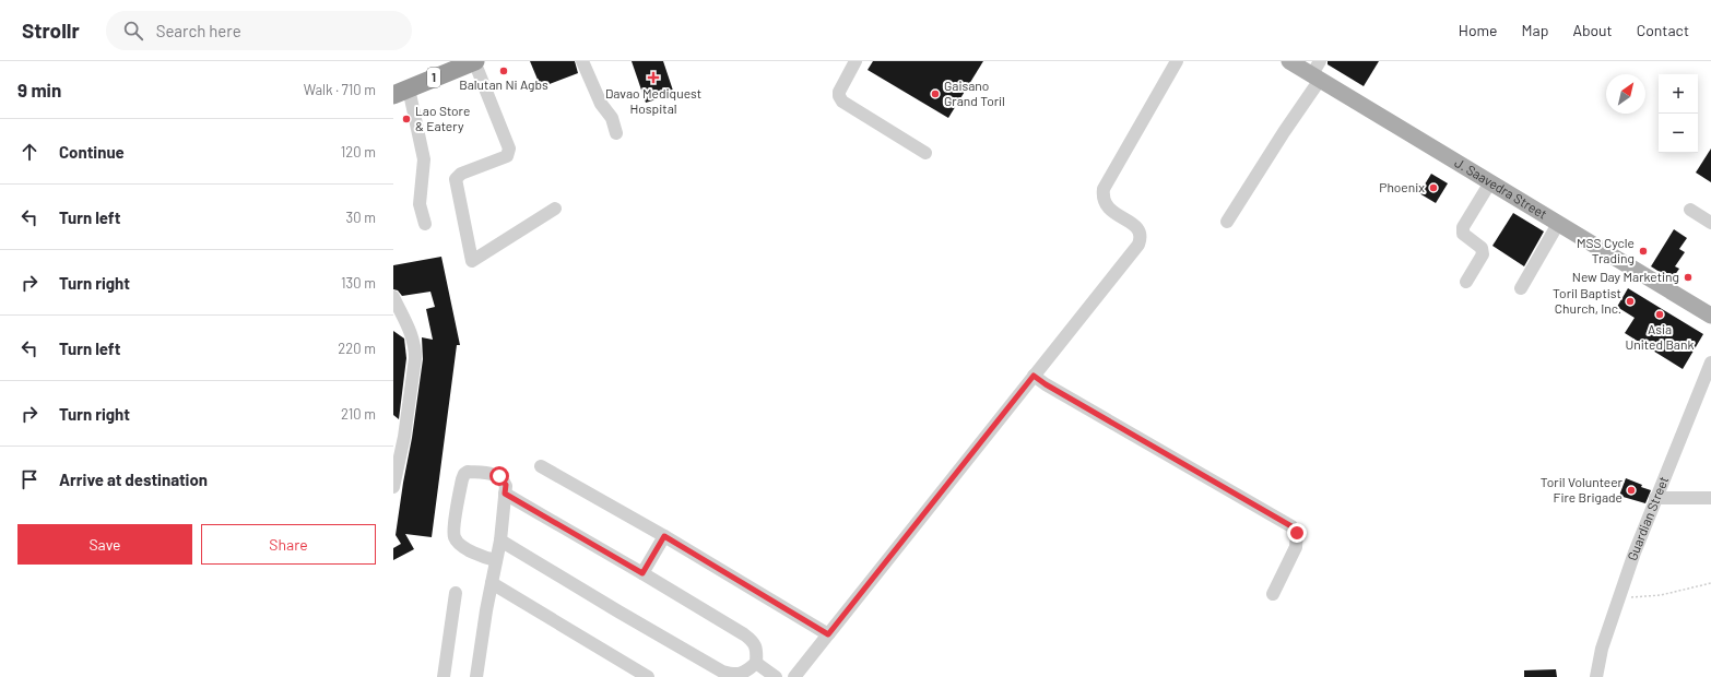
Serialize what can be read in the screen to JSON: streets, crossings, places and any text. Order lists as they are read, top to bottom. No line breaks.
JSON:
{"streets":{"highway":["1"],"main road":["J. Saavedra Street"],"street":["Guardian Street"]},"places":{"other":["Balutan Ni Agbs","Gaisano Grand Toril","Lao Store & Eatery","Phoenix","MSS Cycle Trading","New Day Marketing","Toril Baptist Church, Inc.","Asia United Bank","Toril Volunteer Fire Brigade"],"health":["Davao Mediquest Hospital"]},"north":"top right","page":{"header":"Strollr","search":"Search here","nav":["Home","Map","About","Contact"],"heading":["9 min","Walk · 710 m"],"map_buttons":["+","−"],"list":[["Continue","120 m"],["Turn left","30 m"],["Turn right","130 m"],["Turn left","220 m"],["Turn right","210 m"],"Arrive at destination"],"buttons":["Save","Share"]}}
